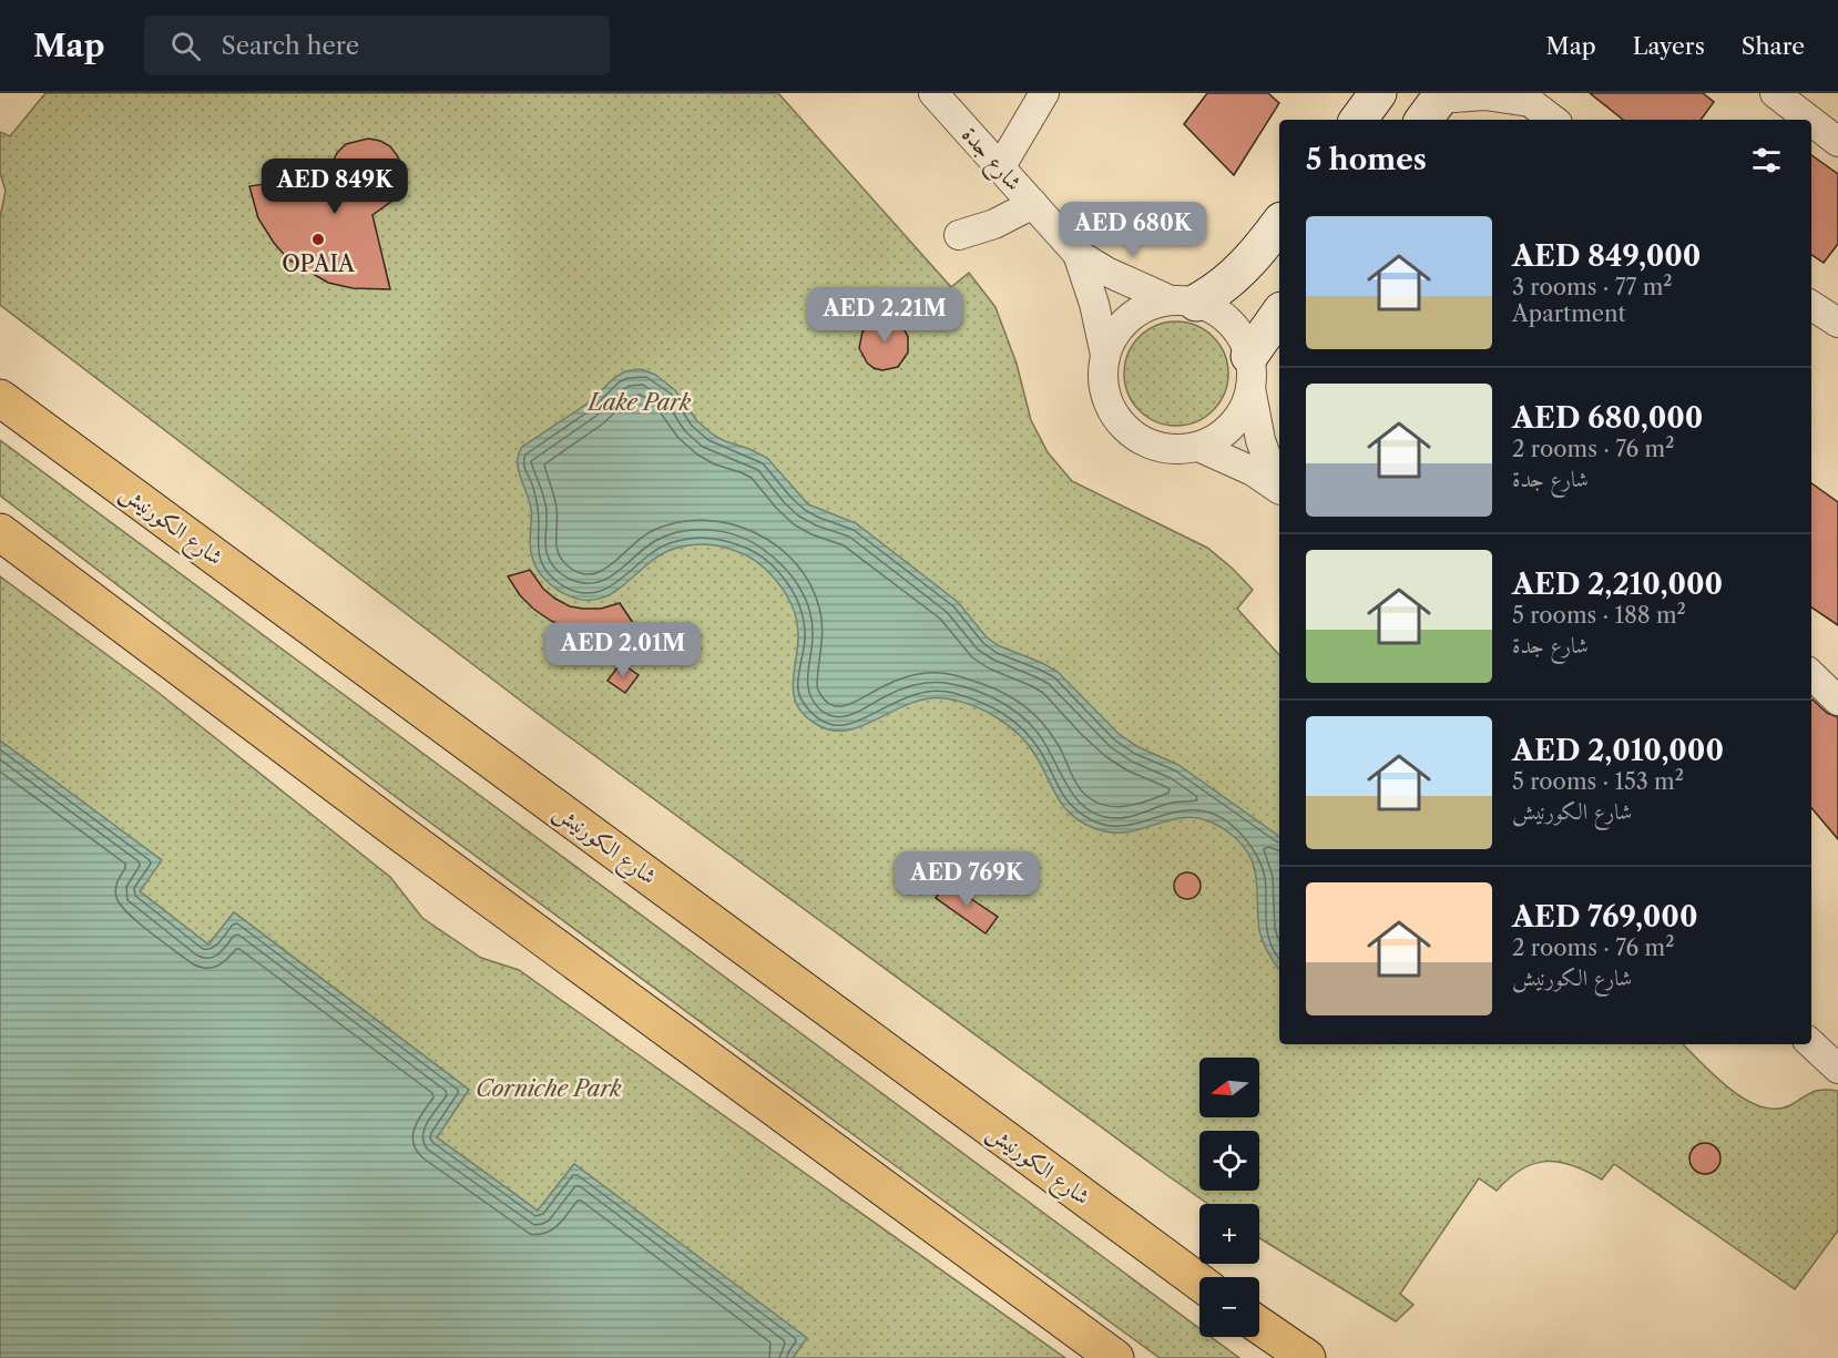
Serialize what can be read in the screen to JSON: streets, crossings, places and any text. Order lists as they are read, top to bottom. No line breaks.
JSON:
{"streets":{"highway":["شارع الكورنيش"],"street":["شارع جدة"]},"parks":["Lake Park","Corniche Park"],"places":["OPAIA"],"north":"left","page":{"header":"Map","search":"Search here","nav":["Map","Layers","Share"],"heading":"5 homes","price":["AED 849K","AED 680K","AED 2.21M","AED 2.01M","AED 769K"],"list":[{"name":"AED 849,000","note":"3 rooms · 77 m² · Apartment"},{"name":"AED 680,000","note":"2 rooms · 76 m² · شارع جدة"},{"name":"AED 2,210,000","note":"5 rooms · 188 m² · شارع جدة"},{"name":"AED 2,010,000","note":"5 rooms · 153 m² · شارع الكورنيش"},{"name":"AED 769,000","note":"2 rooms · 76 m² · شارع الكورنيش"}],"map_buttons":["+","−"]}}
